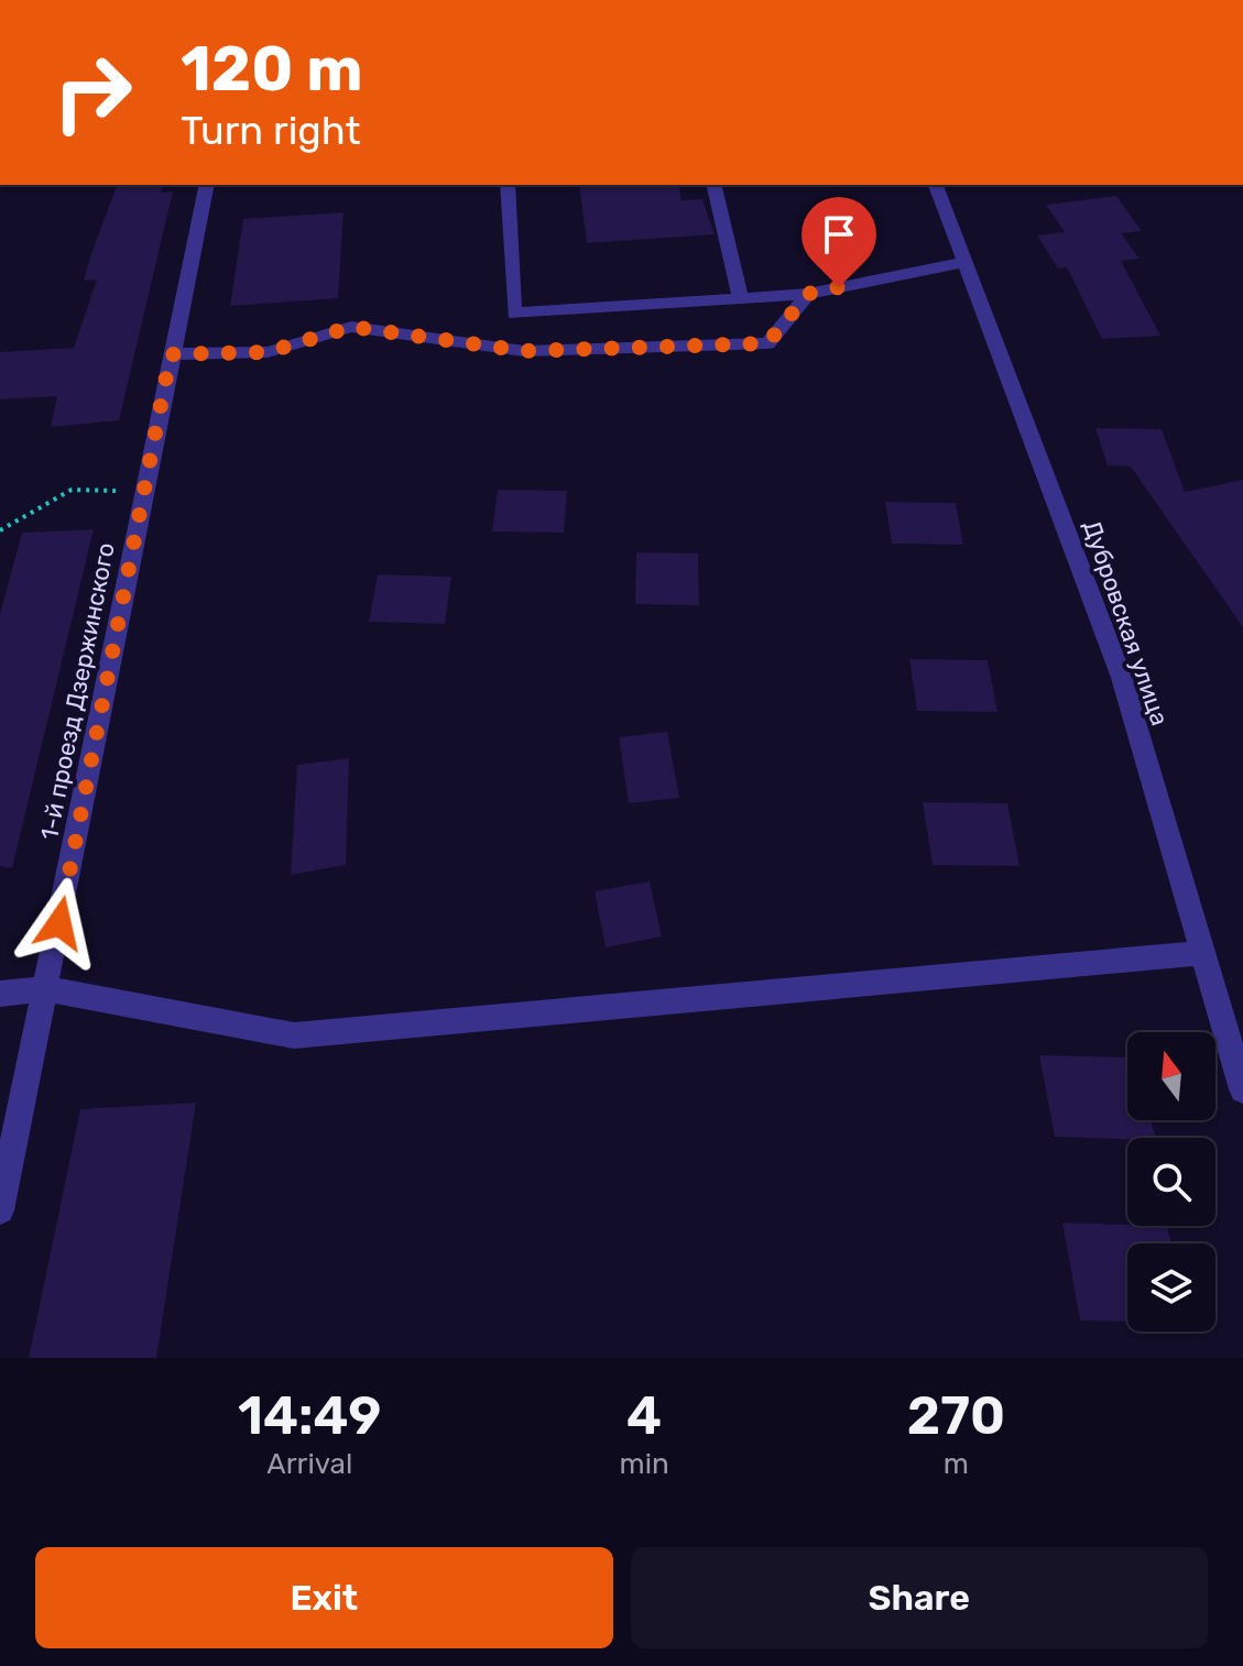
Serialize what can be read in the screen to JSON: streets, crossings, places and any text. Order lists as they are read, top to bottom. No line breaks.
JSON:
{"streets":{"street":["Дубровская улица","1-й проезд Дзержинского"]},"north":"top","page":{"turn":["120 m","Turn right"],"eta":["14:49","Arrival","4","min","270","m"],"buttons":["Exit","Share"]}}
